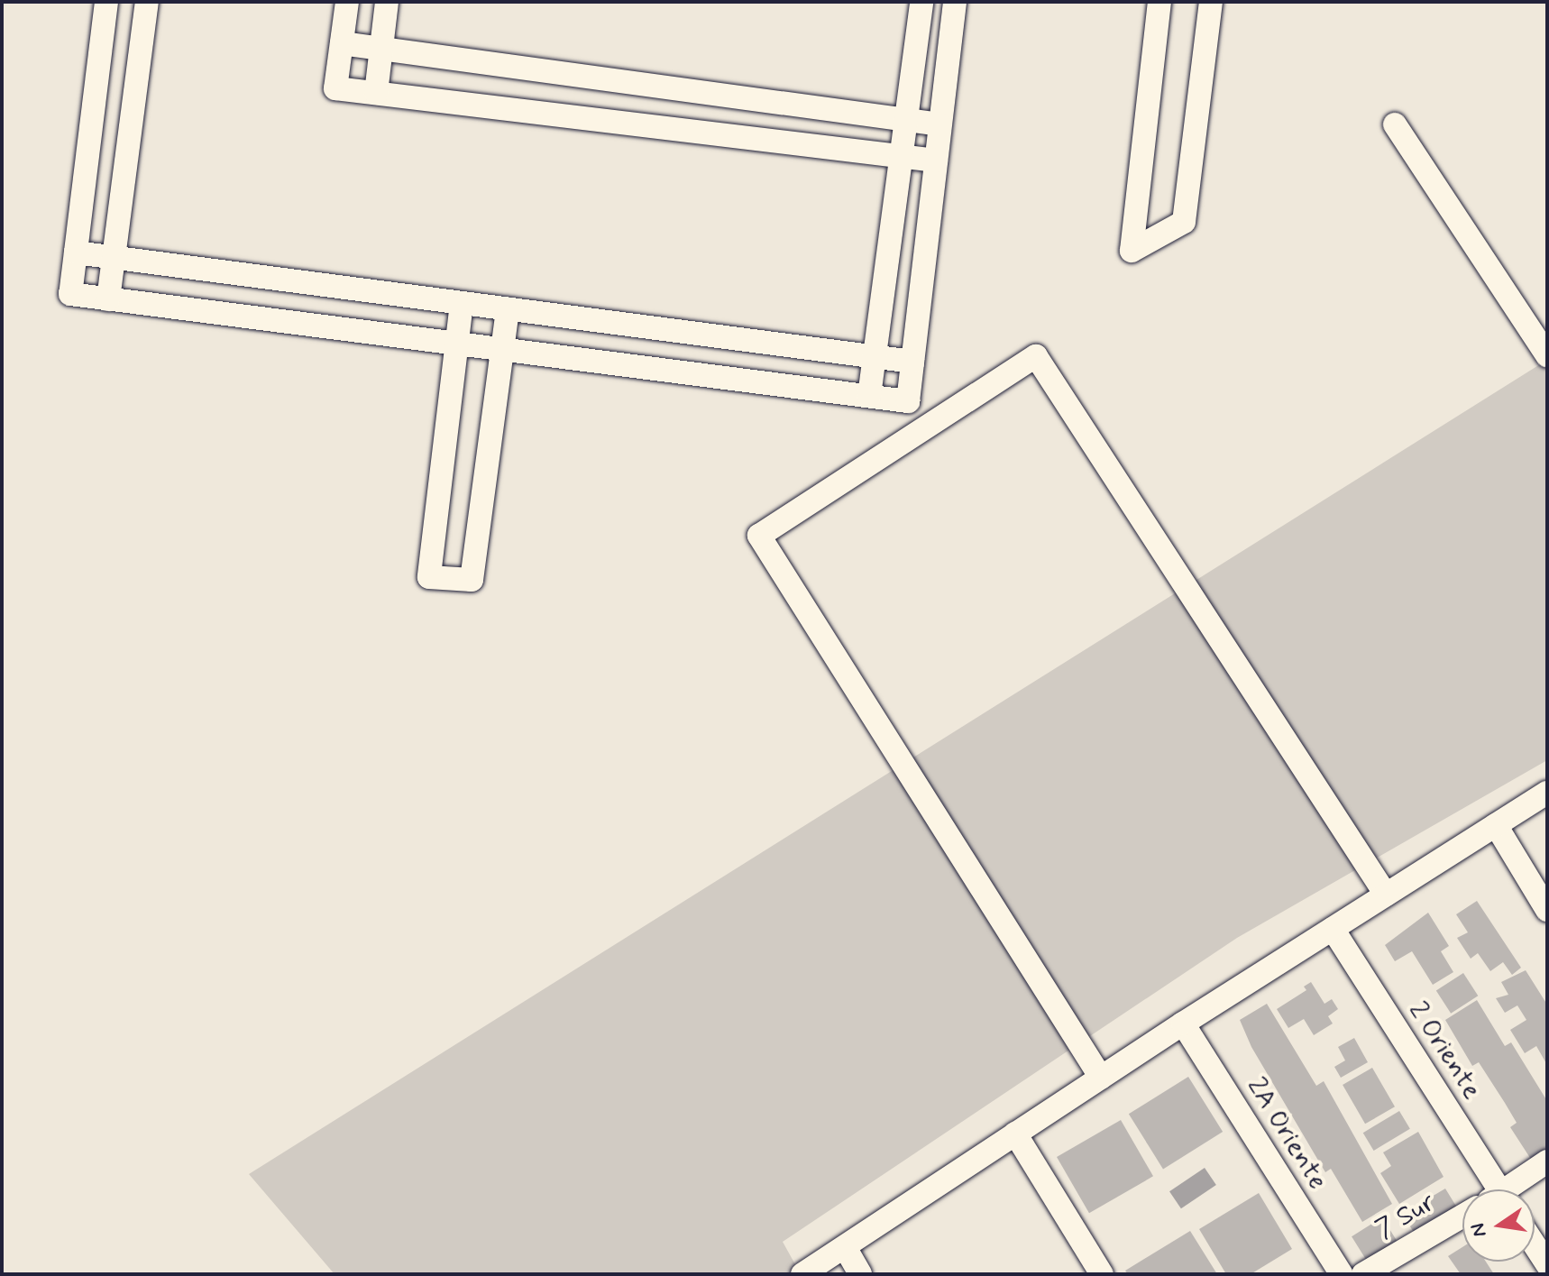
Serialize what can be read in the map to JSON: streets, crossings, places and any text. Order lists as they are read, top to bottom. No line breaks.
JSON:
{"streets":{"street":["2 Oriente","2A Oriente","7 Sur"]},"north":"left"}
